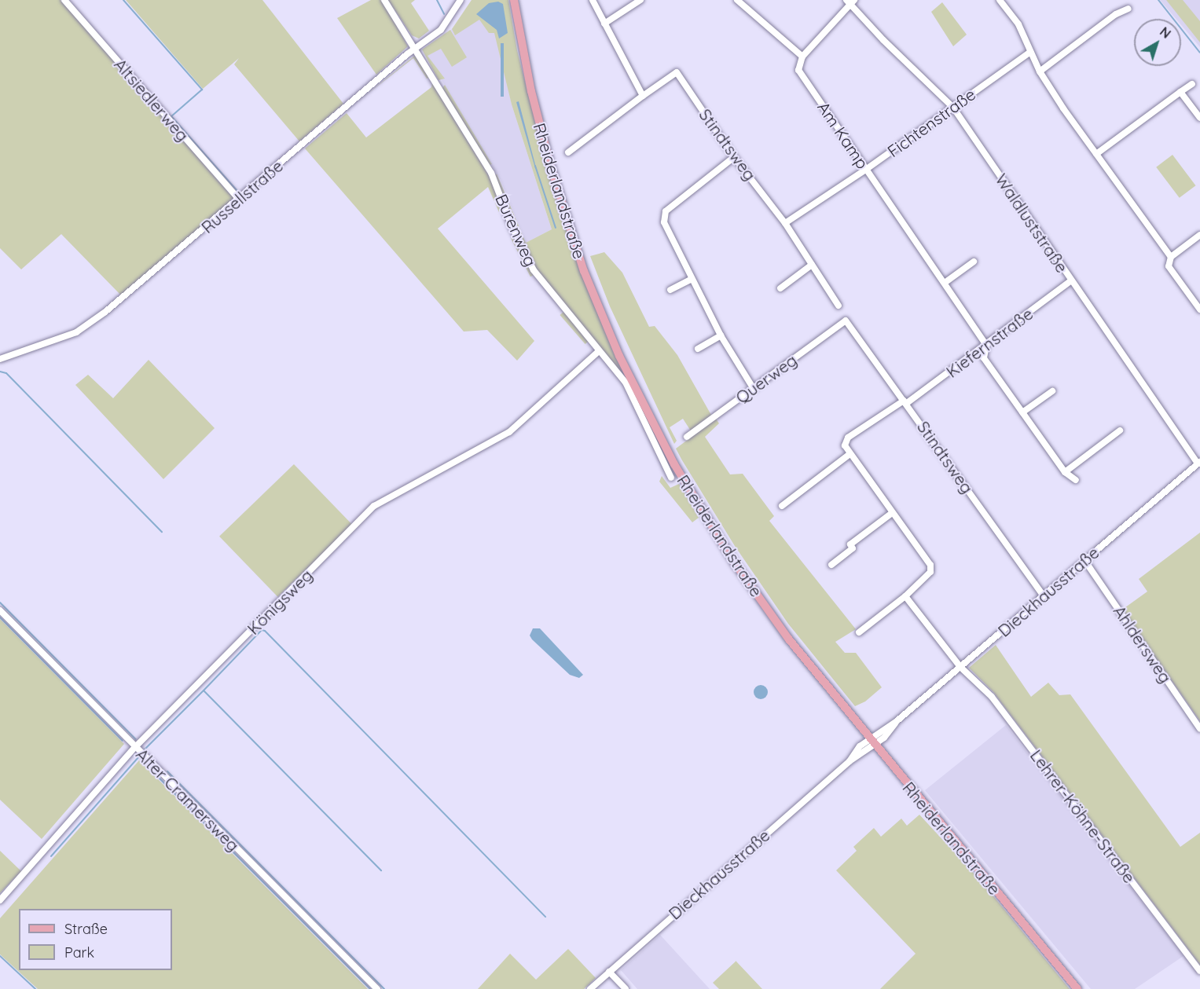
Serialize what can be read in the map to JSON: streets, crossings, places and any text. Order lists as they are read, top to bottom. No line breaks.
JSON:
{"streets":{"main road":["Rheiderlandstraße"],"street":["Altsiedlerweg","Fichtenstraße","Am Kamp","Stindtsweg","Russellstraße","Waldluststraße","Burenweg","Kiefernstraße","Querweg","Dieckhausstraße","Königsweg","Ahldersweg","Alter Cramersweg","Lehrer-Köhne-Straße"]},"crossings":[["Altsiedlerweg","Russellstraße"],["Fichtenstraße","Am Kamp"],["Fichtenstraße","Stindtsweg"],["Fichtenstraße","Waldluststraße"],["Am Kamp","Kiefernstraße"],["Stindtsweg","Kiefernstraße"],["Stindtsweg","Querweg"],["Stindtsweg","Dieckhausstraße"],["Rheiderlandstraße","Dieckhausstraße"],["Russellstraße","Burenweg"],["Waldluststraße","Kiefernstraße"],["Waldluststraße","Dieckhausstraße"],["Burenweg","Königsweg"],["Dieckhausstraße","Ahldersweg"],["Dieckhausstraße","Lehrer-Köhne-Straße"],["Königsweg","Alter Cramersweg"]],"legend":["Straße","Park"],"north":"top right"}
